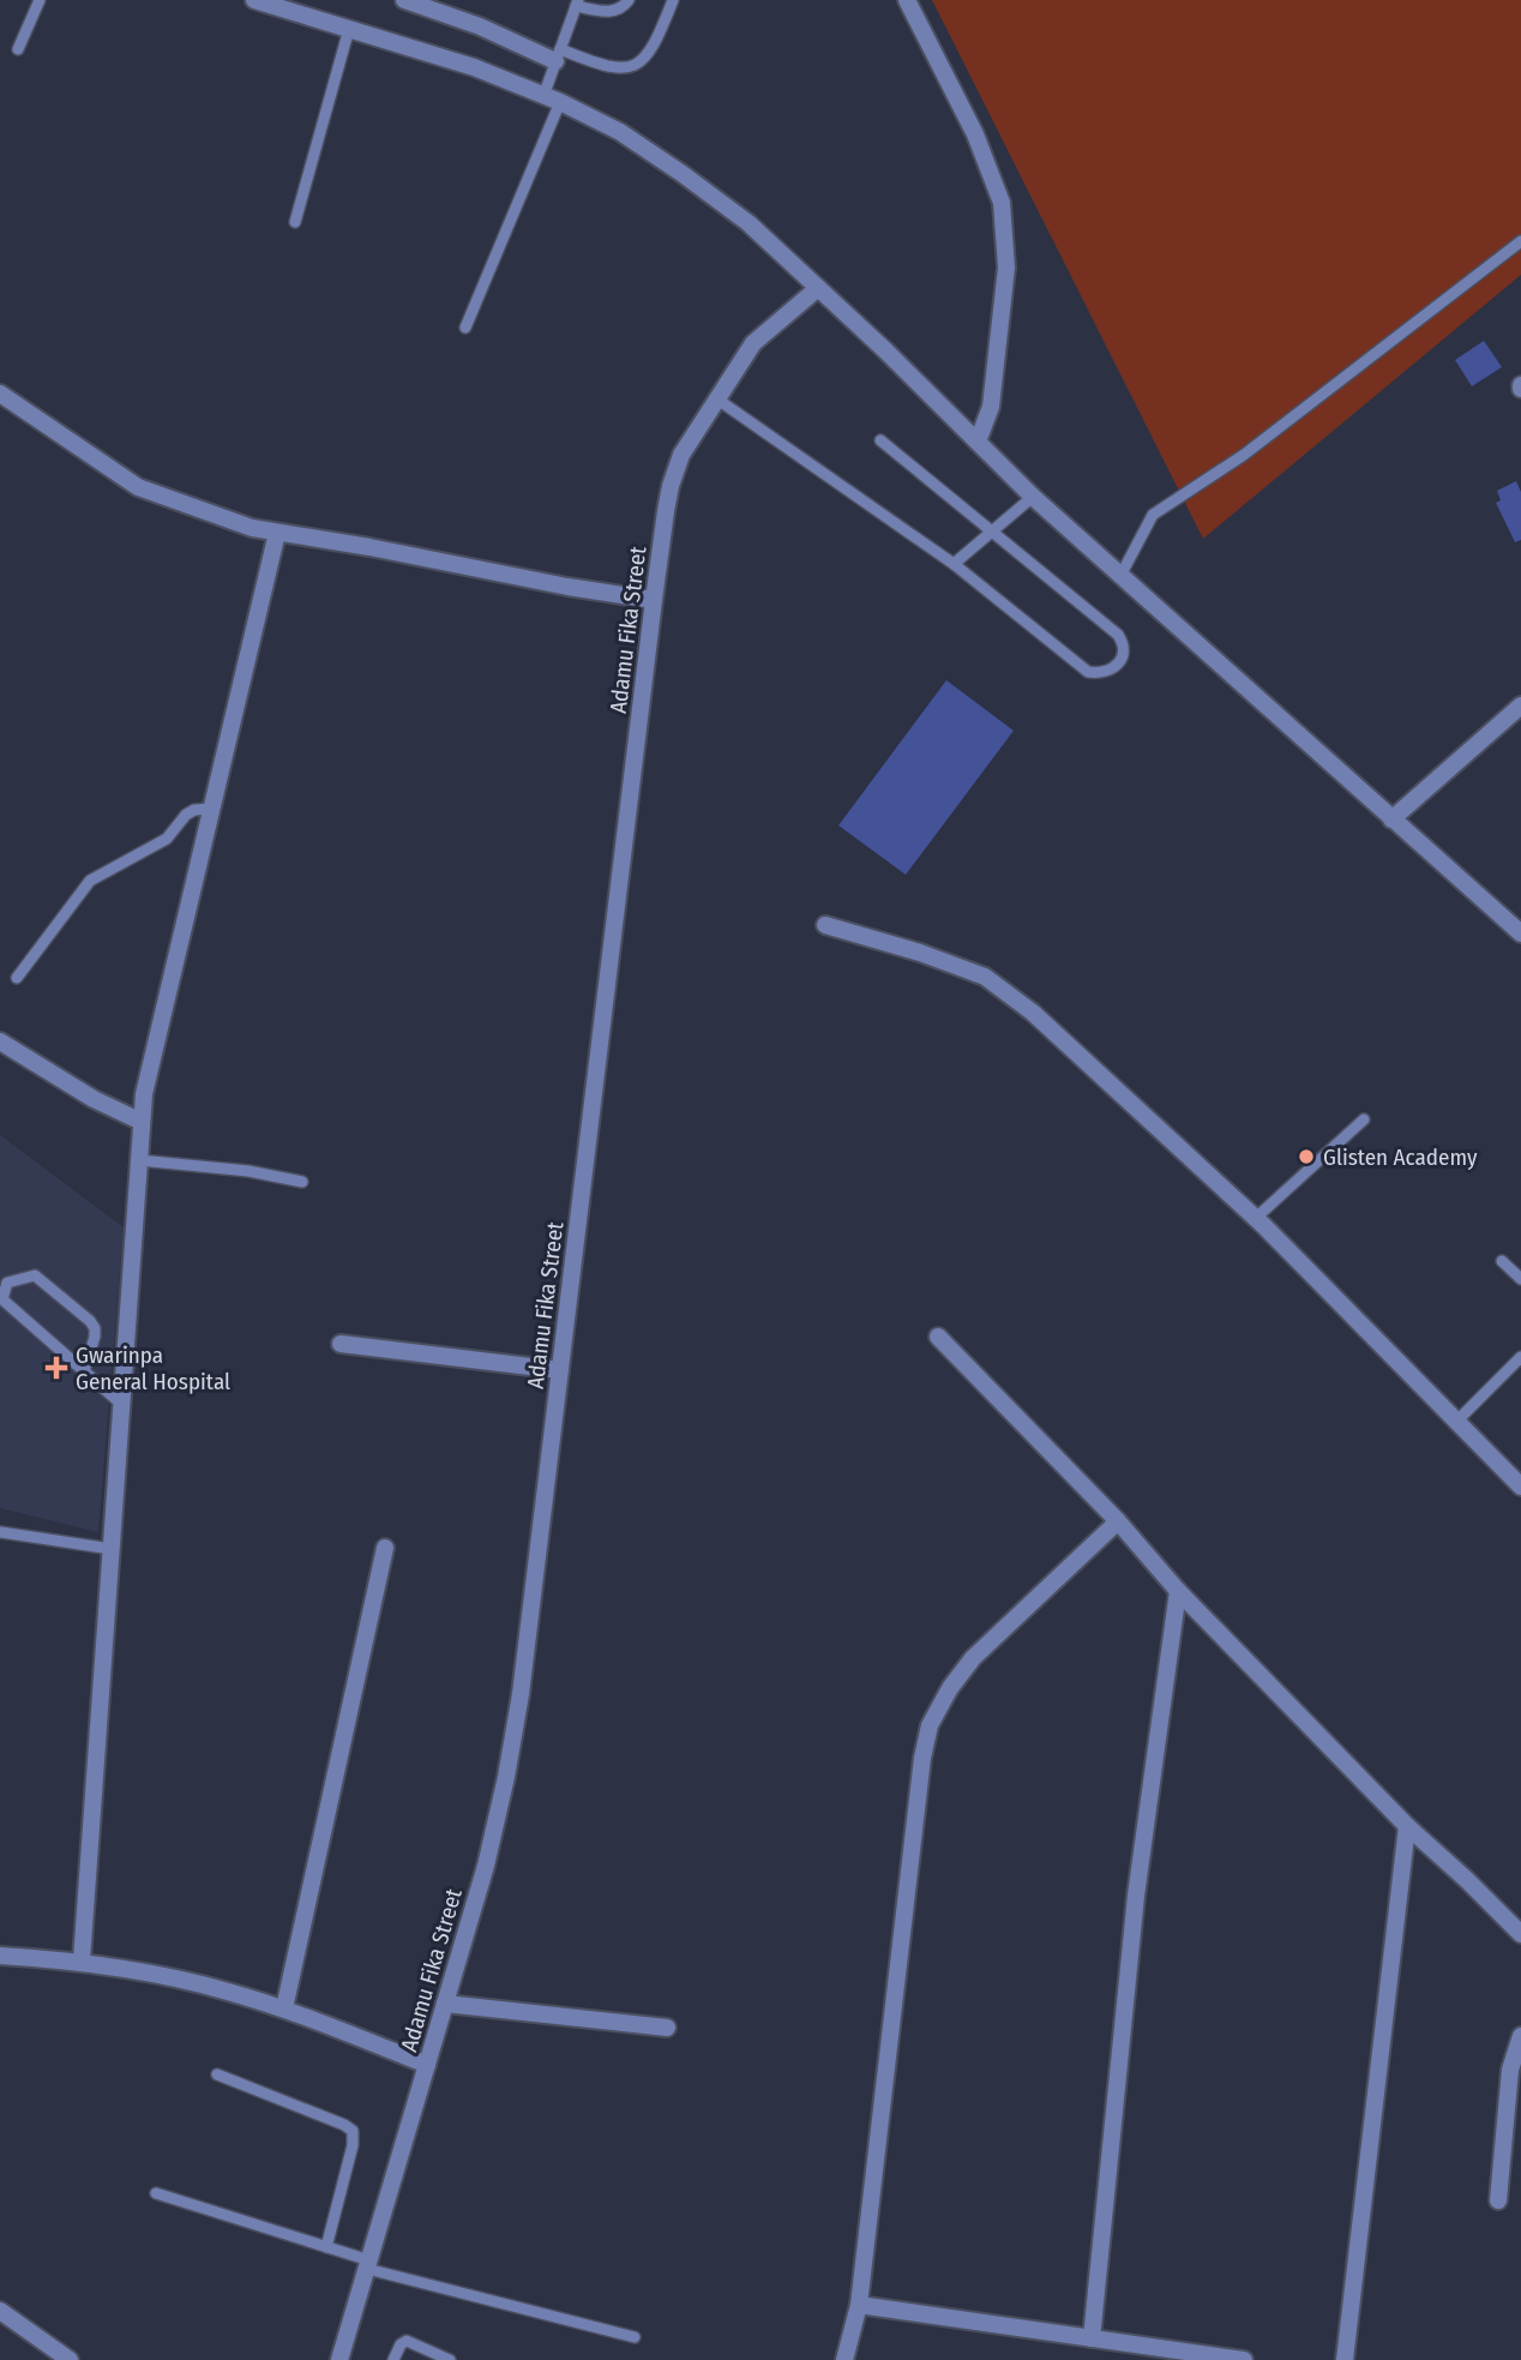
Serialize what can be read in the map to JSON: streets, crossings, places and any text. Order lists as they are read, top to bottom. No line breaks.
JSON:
{"streets":{"street":["Adamu Fika Street"]},"places":{"other":["Glisten Academy"],"health":["Gwarinpa General Hospital"]}}
